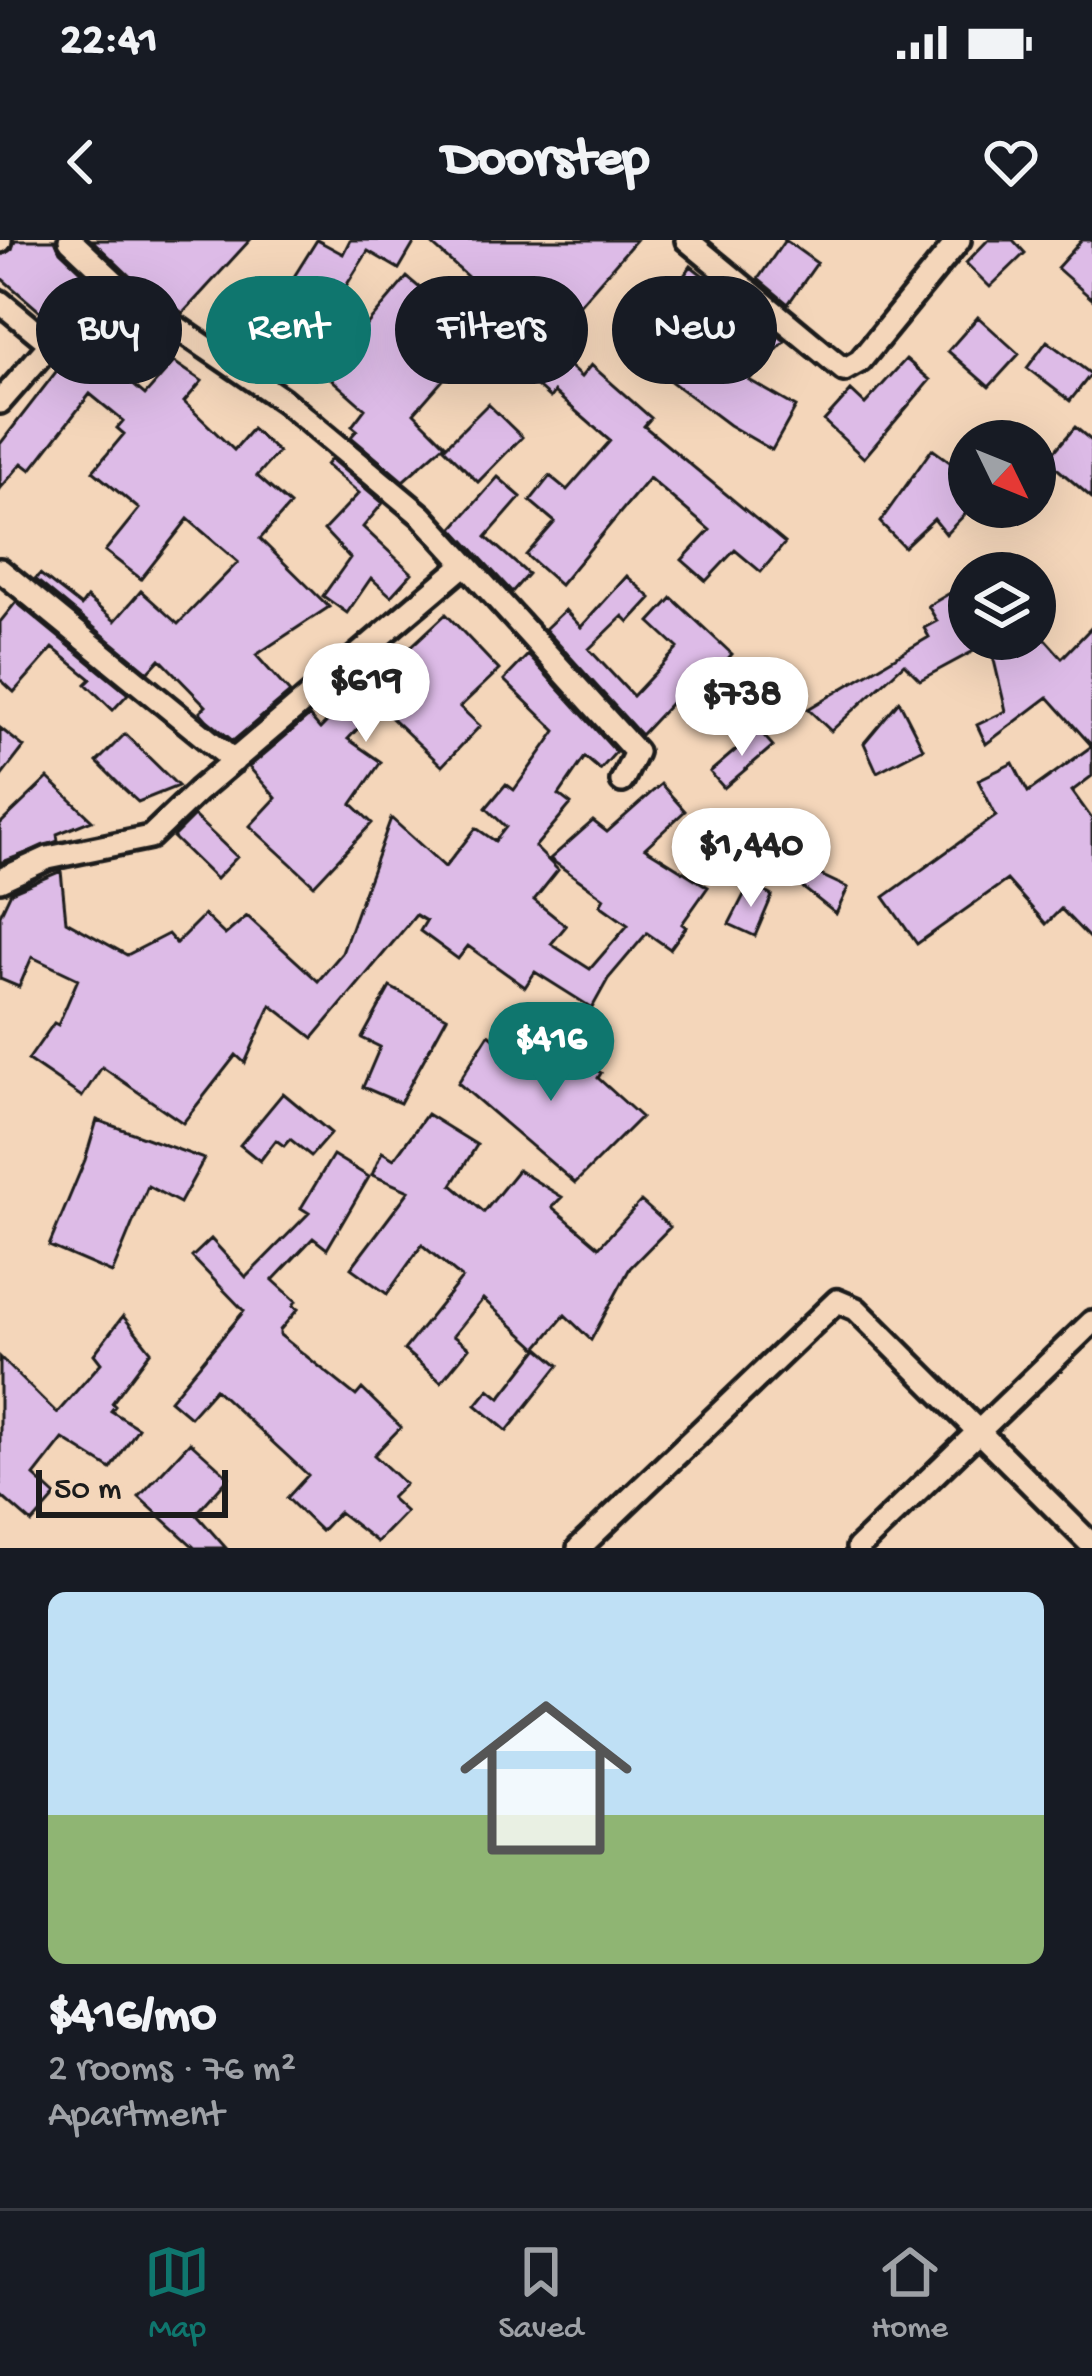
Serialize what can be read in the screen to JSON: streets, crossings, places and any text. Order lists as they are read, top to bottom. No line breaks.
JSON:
{"scale_bar":"50 m","north":"bottom right","page":{"status":"22:41","header":"Doorstep","chip":["Buy","Rent","Filters","New"],"price":["$619","$738","$1,440","$416"],"scale":"50 m","list":[{"name":"$416/mo","note":"2 rooms · 76 m² · Apartment"}],"tabs":["Map","Saved","Home"]}}
